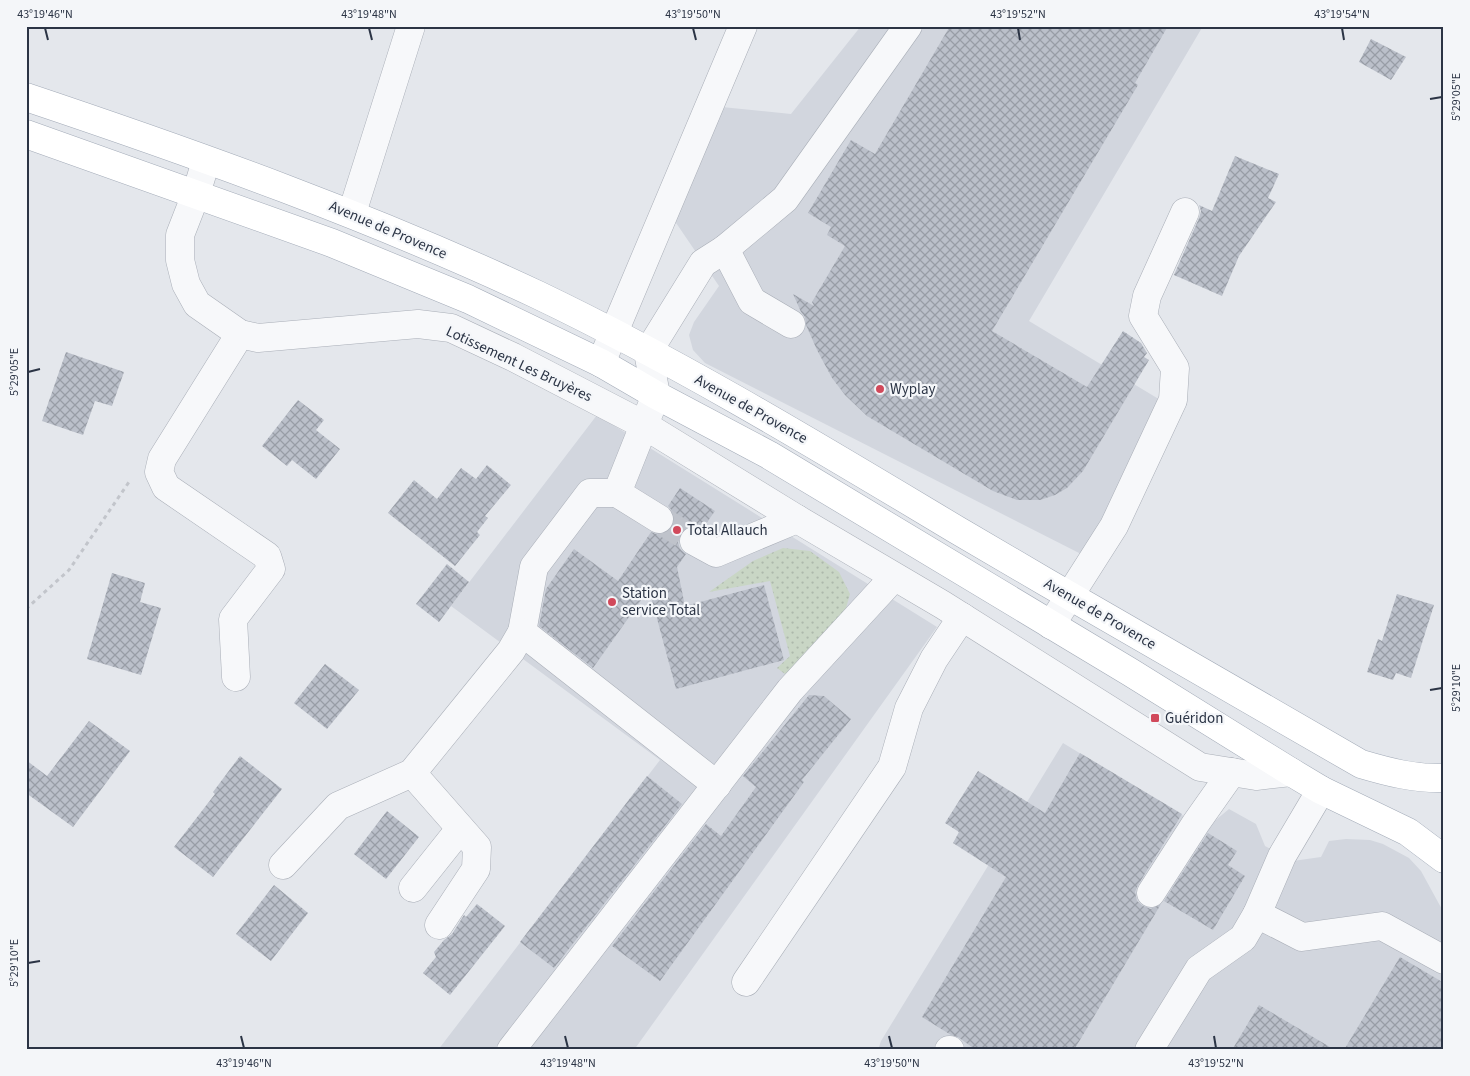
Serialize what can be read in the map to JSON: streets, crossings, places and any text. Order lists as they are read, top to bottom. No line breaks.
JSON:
{"streets":{"main road":["Avenue de Provence"],"street":["Lotissement Les Bruyères"]},"crossings":[["Avenue de Provence","Lotissement Les Bruyères"]],"places":{"other":["Wyplay","Total Allauch","Station service Total"],"transit":["Guéridon"]},"coordinates":["43°19'46\"N","43°19'48\"N","43°19'50\"N","43°19'52\"N","43°19'54\"N","5°29'05\"E","5°29'10\"E"]}
